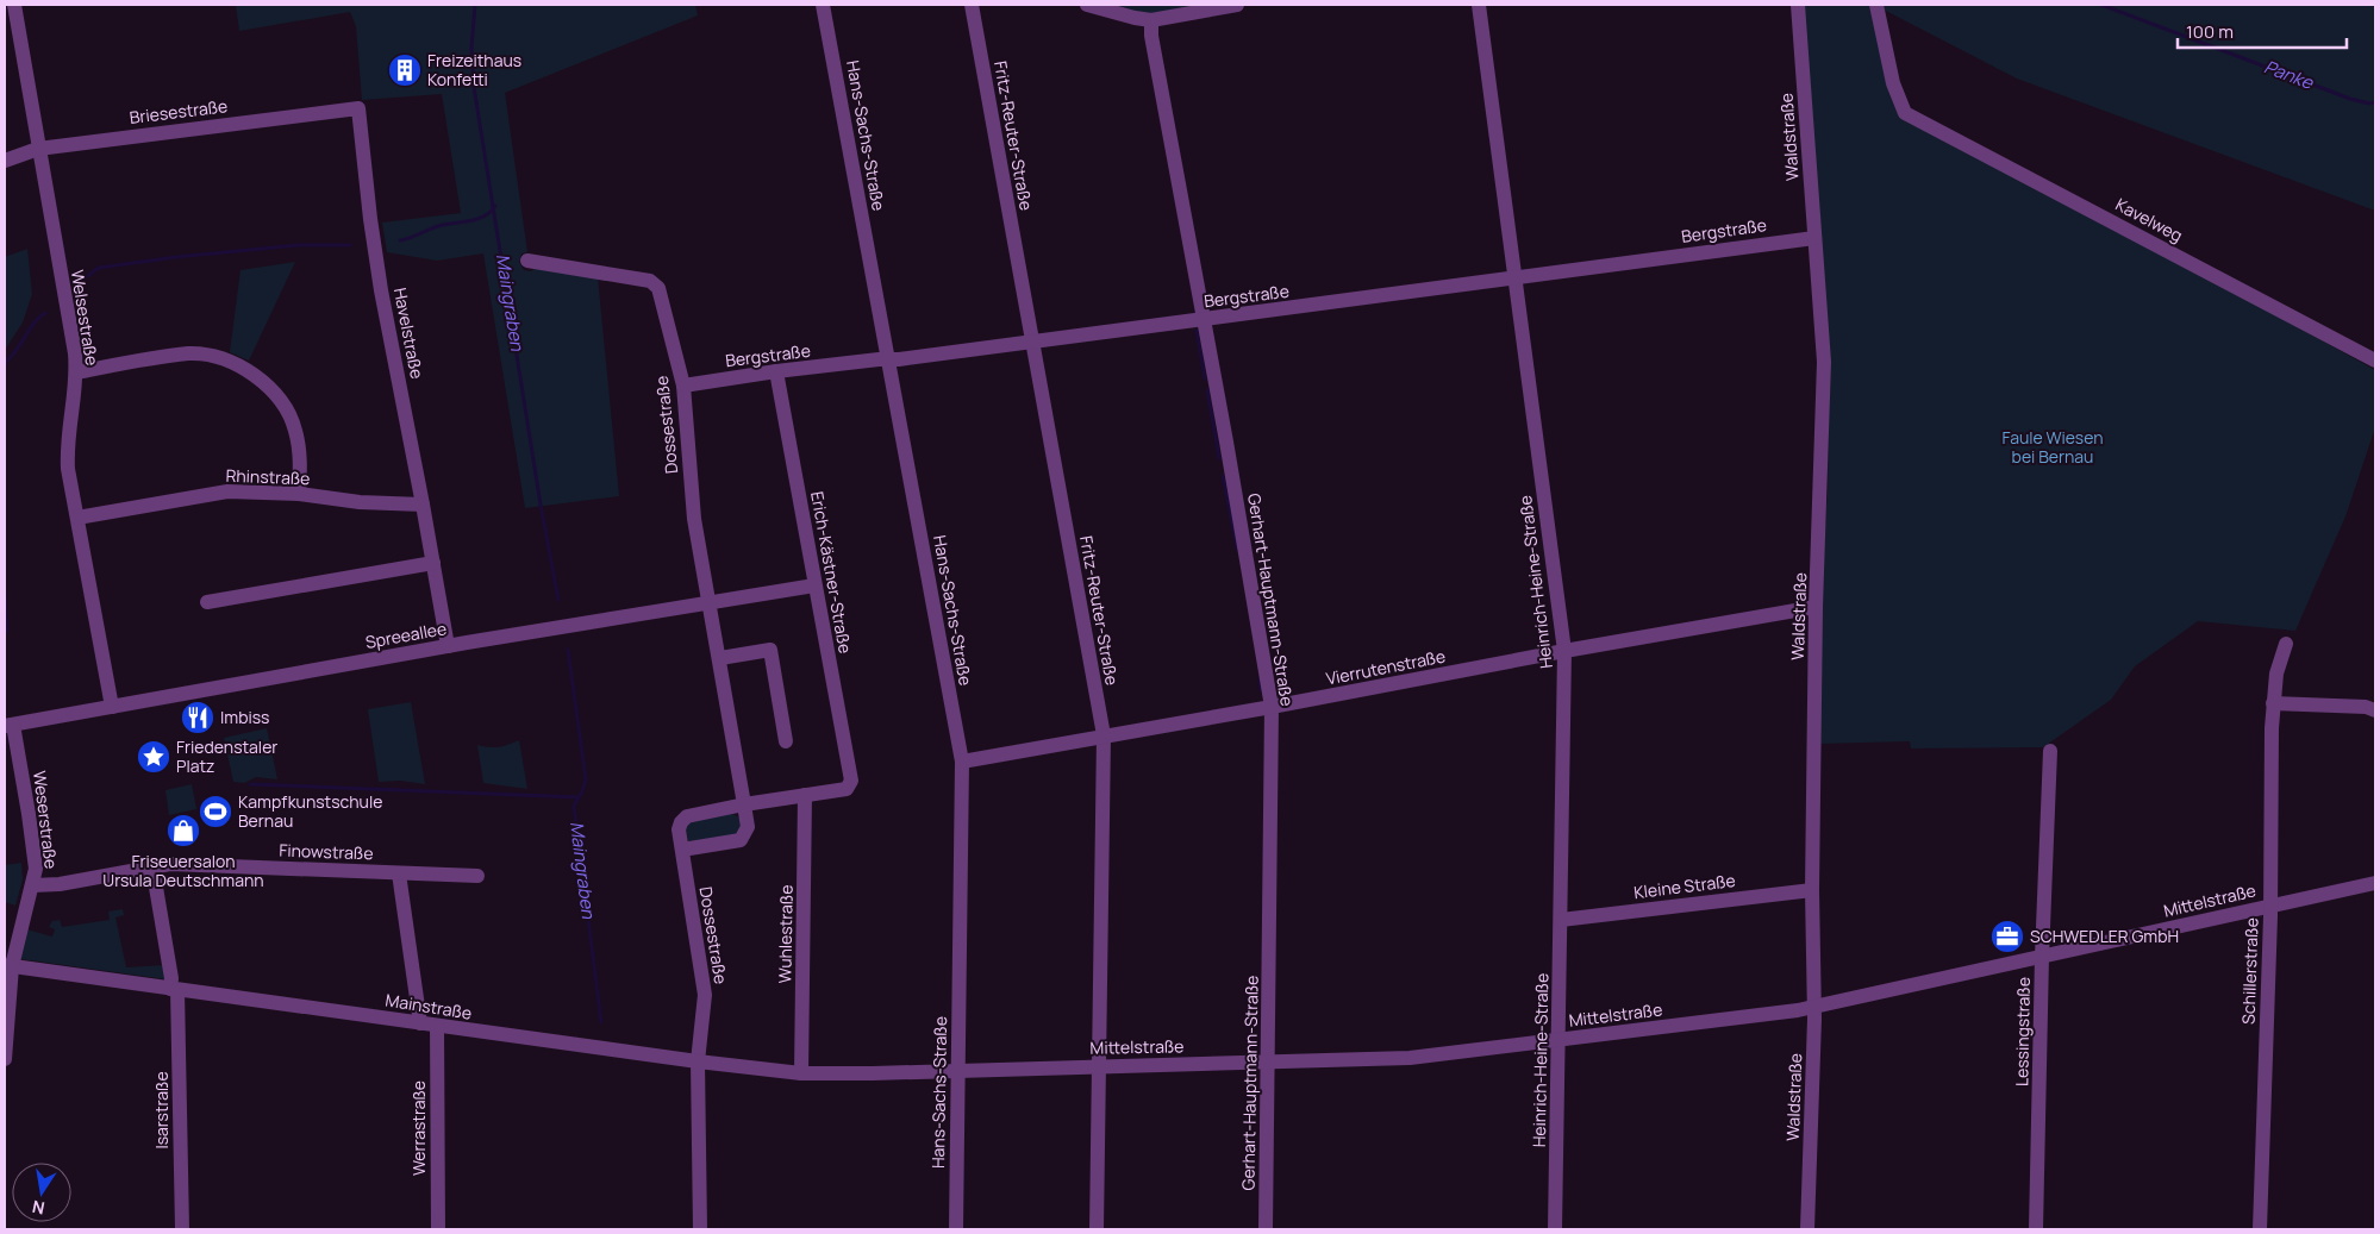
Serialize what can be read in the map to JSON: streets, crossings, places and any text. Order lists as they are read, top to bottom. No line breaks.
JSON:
{"streets":{"street":["Briesestraße","Hans-Sachs-Straße","Fritz-Reuter-Straße","Waldstraße","Kavelweg","Bergstraße","Welsestraße","Havelstraße","Dossestraße","Rhinstraße","Erich-Kästner-Straße","Heinrich-Heine-Straße","Gerhart-Hauptmann-Straße","Spreeallee","Vierrutenstraße","Weserstraße","Finowstraße","Kleine Straße","Mittelstraße","Wuhlestraße","Schillerstraße","Mainstraße","Lessingstraße","Isarstraße","Werrastraße"]},"crossings":[["Briesestraße","Welsestraße"],["Briesestraße","Havelstraße"],["Hans-Sachs-Straße","Bergstraße"],["Hans-Sachs-Straße","Vierrutenstraße"],["Hans-Sachs-Straße","Mittelstraße"],["Fritz-Reuter-Straße","Bergstraße"],["Fritz-Reuter-Straße","Vierrutenstraße"],["Fritz-Reuter-Straße","Mittelstraße"],["Waldstraße","Bergstraße"],["Waldstraße","Vierrutenstraße"],["Waldstraße","Kleine Straße"],["Waldstraße","Mittelstraße"],["Bergstraße","Dossestraße"],["Bergstraße","Erich-Kästner-Straße"],["Bergstraße","Heinrich-Heine-Straße"],["Bergstraße","Gerhart-Hauptmann-Straße"],["Welsestraße","Rhinstraße"],["Welsestraße","Spreeallee"],["Havelstraße","Rhinstraße"],["Havelstraße","Spreeallee"],["Dossestraße","Spreeallee"],["Dossestraße","Mainstraße"],["Erich-Kästner-Straße","Spreeallee"],["Erich-Kästner-Straße","Wuhlestraße"],["Heinrich-Heine-Straße","Vierrutenstraße"],["Heinrich-Heine-Straße","Kleine Straße"],["Heinrich-Heine-Straße","Mittelstraße"],["Gerhart-Hauptmann-Straße","Vierrutenstraße"],["Gerhart-Hauptmann-Straße","Mittelstraße"],["Spreeallee","Weserstraße"],["Weserstraße","Finowstraße"],["Weserstraße","Mainstraße"],["Finowstraße","Isarstraße"],["Mittelstraße","Schillerstraße"],["Mittelstraße","Mainstraße"],["Mittelstraße","Lessingstraße"],["Wuhlestraße","Mainstraße"],["Mainstraße","Isarstraße"],["Mainstraße","Werrastraße"]],"water":["Panke","Maingraben"],"parks":["Faule Wiesen bei Bernau"],"places":{"building":["Freizeithaus Konfetti"],"restaurant":["Imbiss"],"place":["Friedenstaler Platz"],"sports":["Kampfkunstschule Bernau"],"shop":["Friseuersalon Ursula Deutschmann"],"office":["SCHWEDLER GmbH"]},"scale_bar":"100 m","north":"bottom"}
